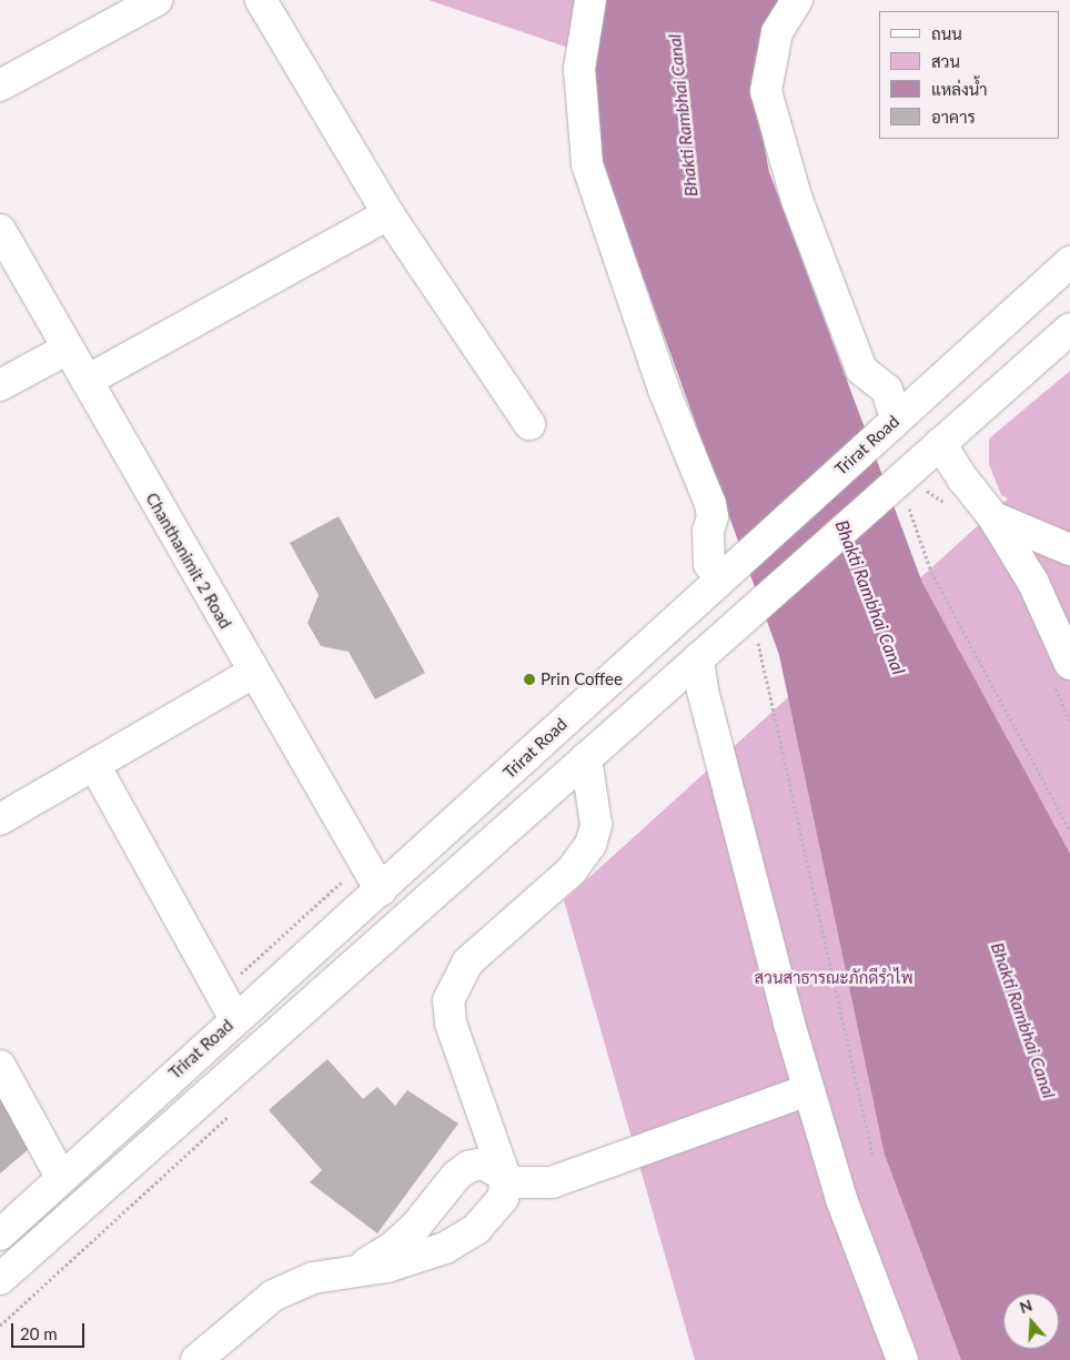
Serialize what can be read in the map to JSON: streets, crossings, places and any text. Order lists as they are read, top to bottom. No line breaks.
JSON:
{"streets":{"street":["Trirat Road","Chanthanimit 2 Road"]},"crossings":[["Trirat Road","Chanthanimit 2 Road"]],"water":["Bhakti Rambhai Canal"],"parks":["สวนสาธารณะภักดีรำไพ"],"places":["Prin Coffee"],"legend":["ถนน","สวน","แหล่งน้ำ","อาคาร"],"scale_bar":"20 m","north":"top"}
